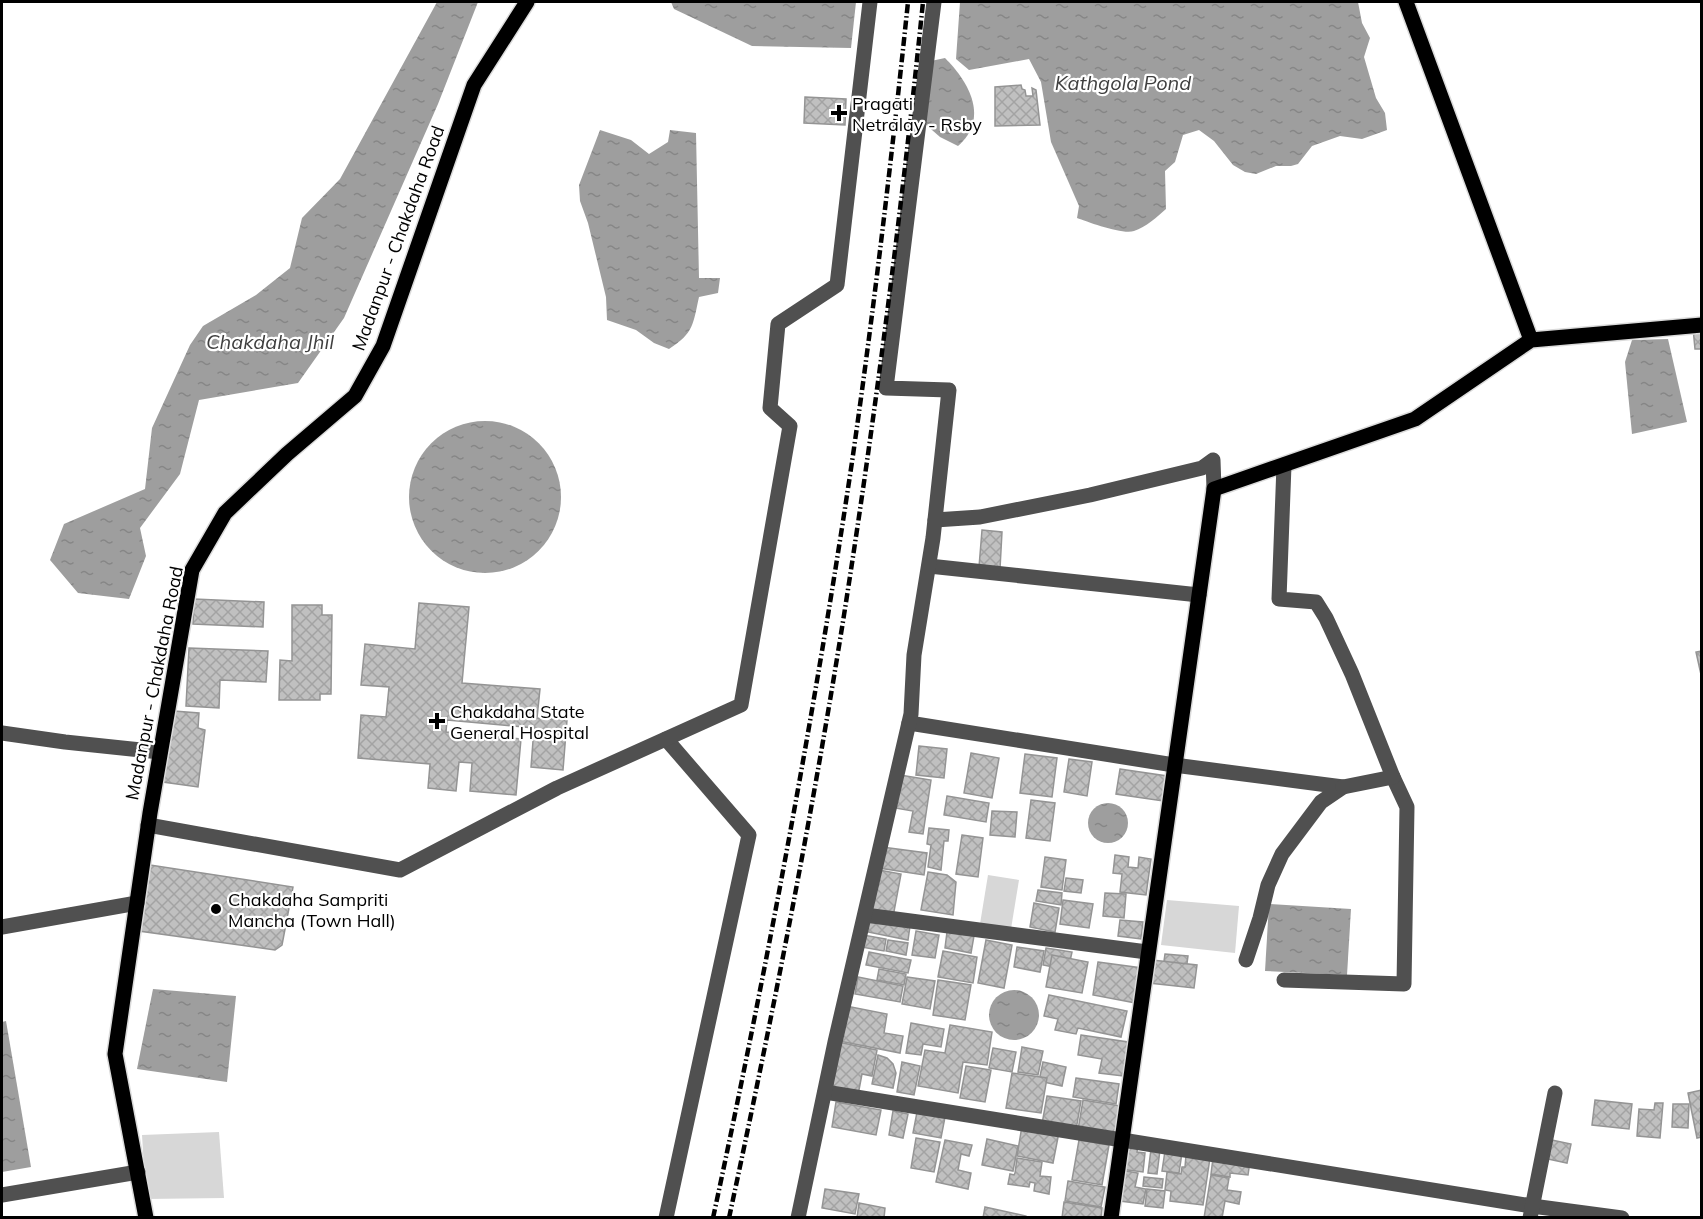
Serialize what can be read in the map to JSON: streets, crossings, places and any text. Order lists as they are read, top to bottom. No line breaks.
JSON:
{"streets":{"main road":["Madanpur - Chakdaha Road"]},"water":["Kathgola Pond","Chakdaha Jhil"],"places":{"health":["Pragati Netralay - Rsby","Chakdaha State General Hospital"],"other":["Chakdaha Sampriti Mancha (Town Hall)"]}}
